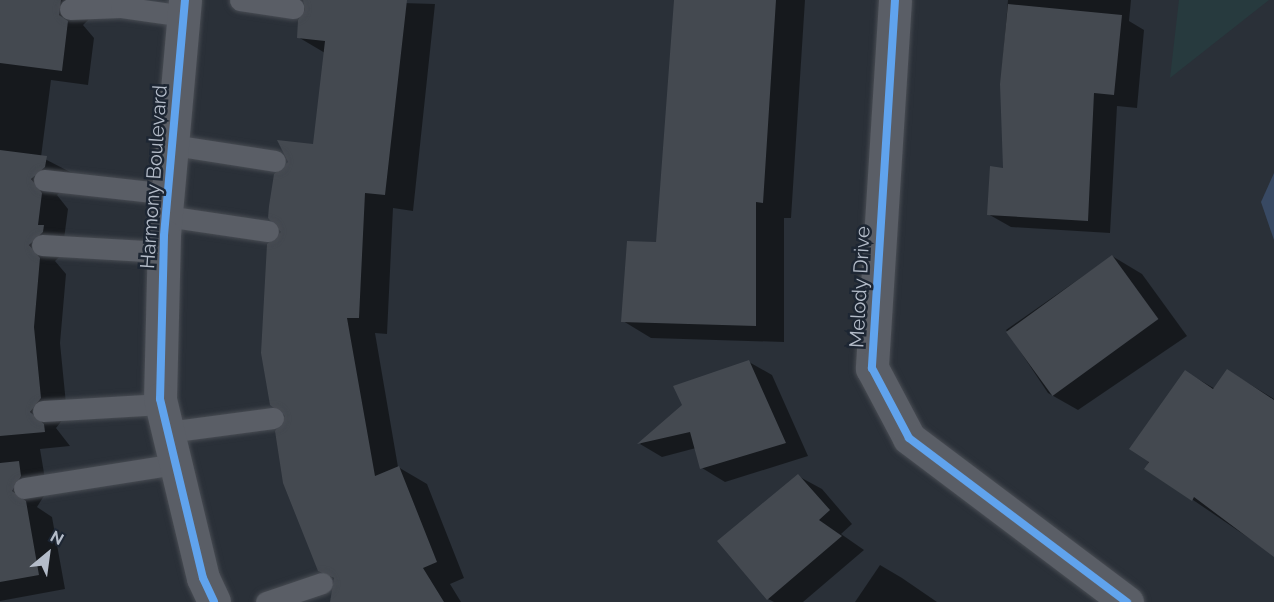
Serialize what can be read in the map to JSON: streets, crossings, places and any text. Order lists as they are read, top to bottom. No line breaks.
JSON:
{"streets":{"street":["Harmony Boulevard","Melody Drive"]},"north":"top right"}
